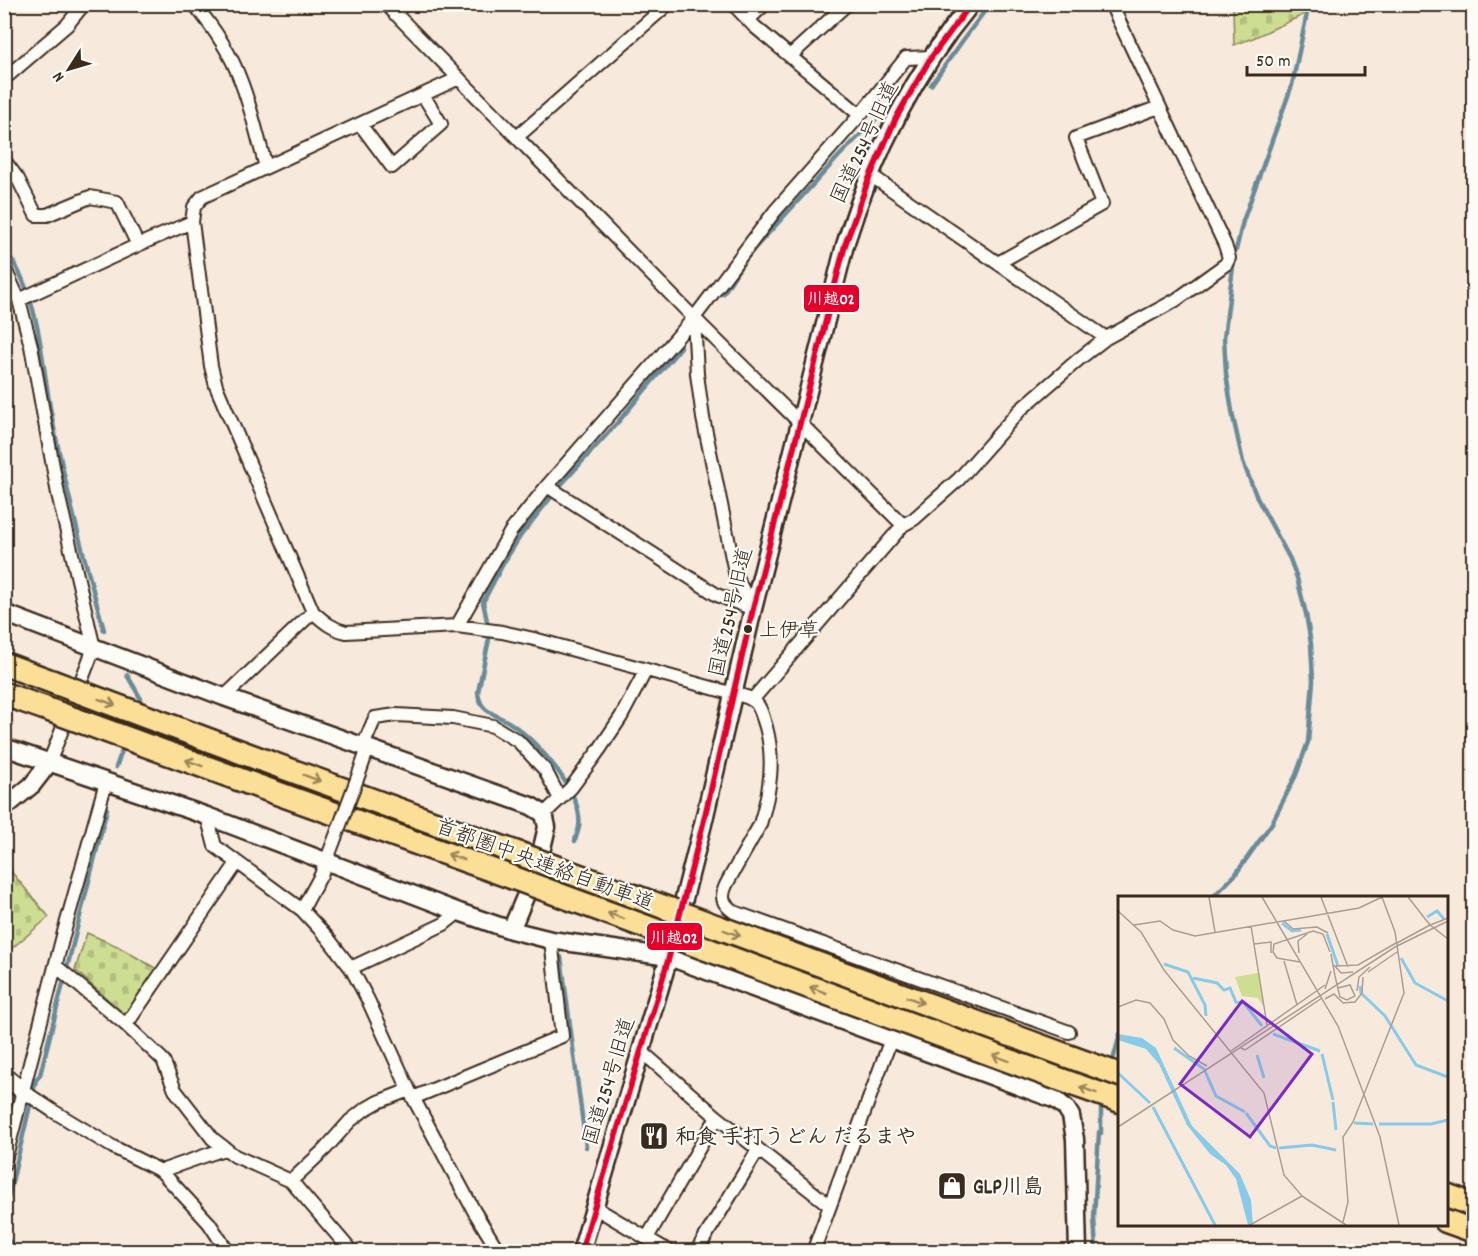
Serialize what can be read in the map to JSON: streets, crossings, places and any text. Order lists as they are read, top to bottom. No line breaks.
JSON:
{"streets":{"highway":["首都圏中央連絡自動車道"],"street":["国道254号旧道"]},"places":{"other":["上伊草"],"restaurant":["和食 手打うどん だるまや"],"shop":["GLP川島"]},"lines":["transit line 川越02"],"scale_bar":"50 m","north":"bottom left"}
